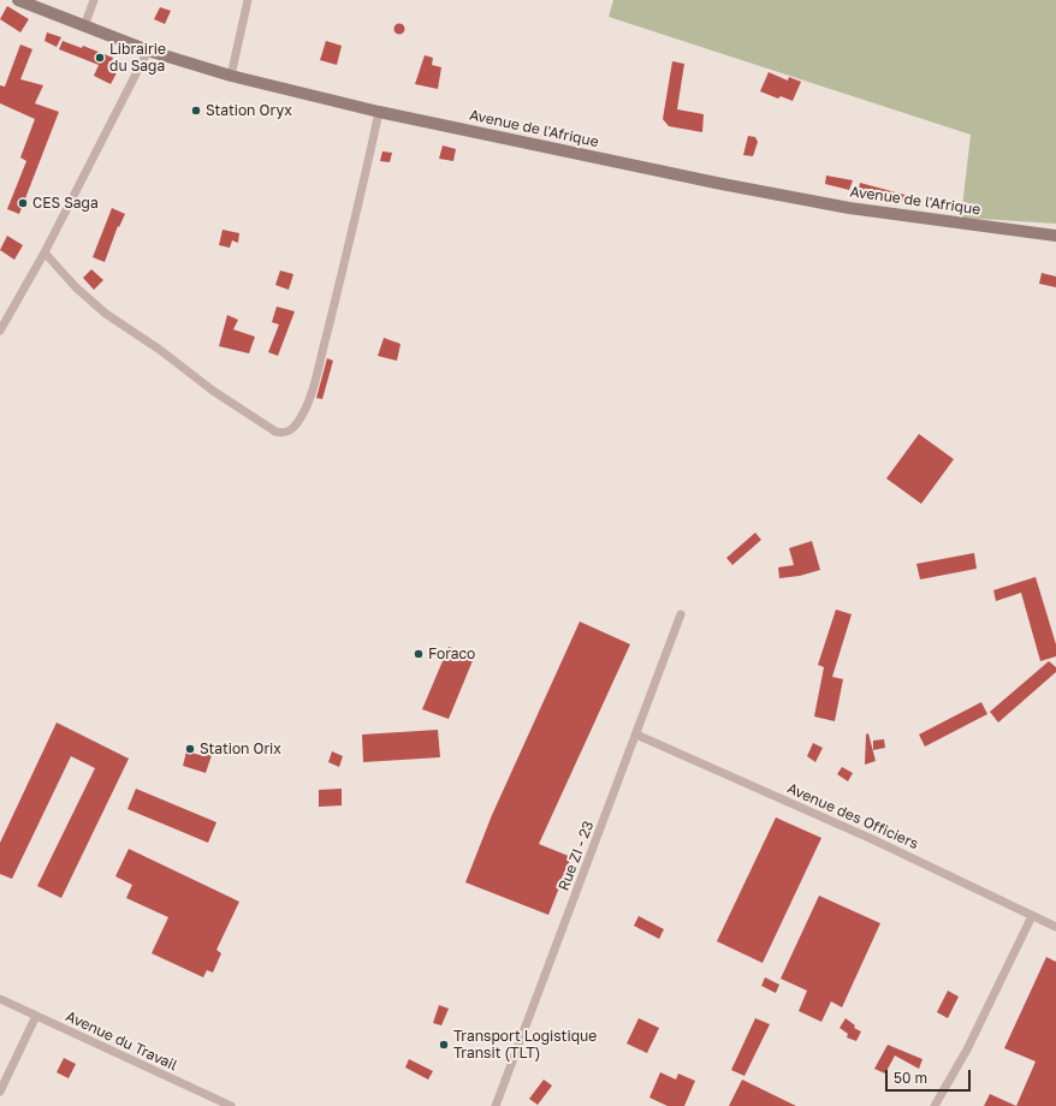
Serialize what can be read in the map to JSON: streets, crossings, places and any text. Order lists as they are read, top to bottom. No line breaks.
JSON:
{"streets":{"main road":["Avenue de l'Afrique"],"street":["Avenue des Officiers","Rue ZI - 23","Avenue du Travail"]},"crossings":[["Avenue des Officiers","Rue ZI - 23"]],"places":["Librairie du Saga","Station Oryx","CES Saga","Foraco","Station Orix","Transport Logistique Transit (TLT)"],"scale_bar":"50 m"}
